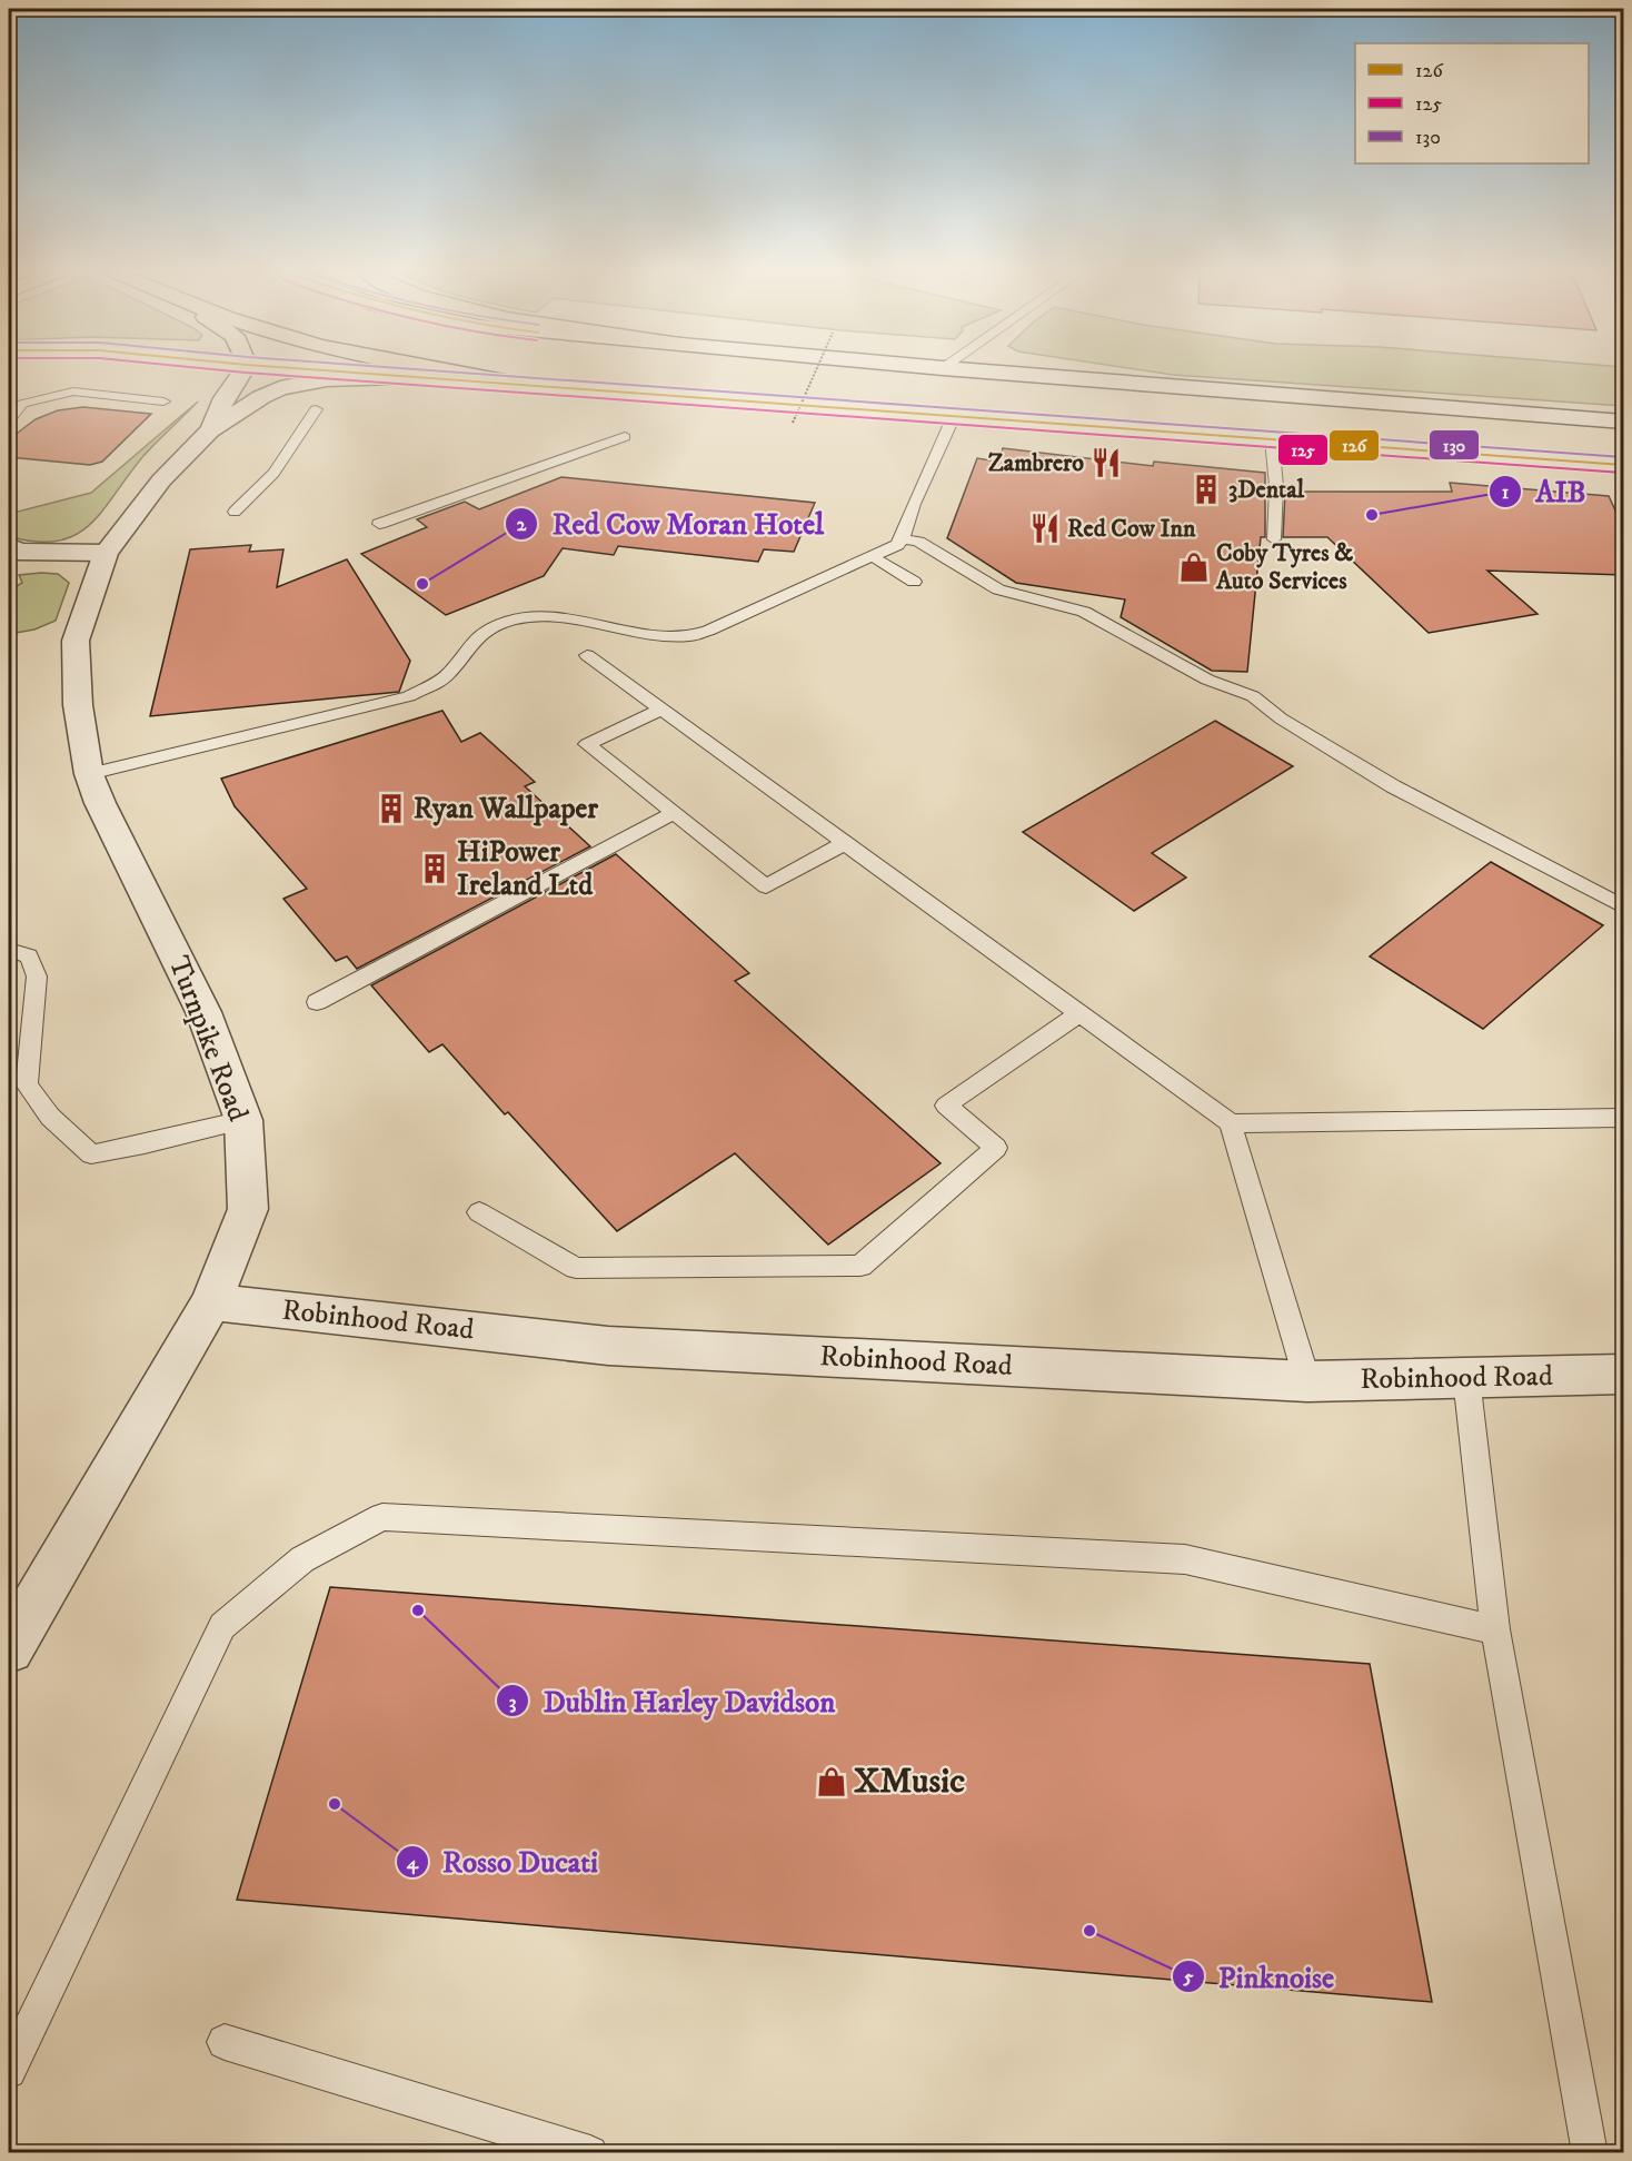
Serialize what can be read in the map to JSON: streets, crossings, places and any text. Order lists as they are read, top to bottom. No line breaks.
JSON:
{"streets":{"main road":["Turnpike Road","Robinhood Road"]},"crossings":[["Turnpike Road","Robinhood Road"]],"places":{"restaurant":["Zambrero","Red Cow Inn"],"building":["3Dental","Ryan Wallpaper","HiPower Ireland Ltd"],"other":["AIB","Red Cow Moran Hotel","Dublin Harley Davidson","Rosso Ducati","Pinknoise"],"shop":["Coby Tyres & Auto Services","XMusic"]},"lines":["transit line 126","transit line 125","transit line 130"],"legend":["126","125","130"]}
